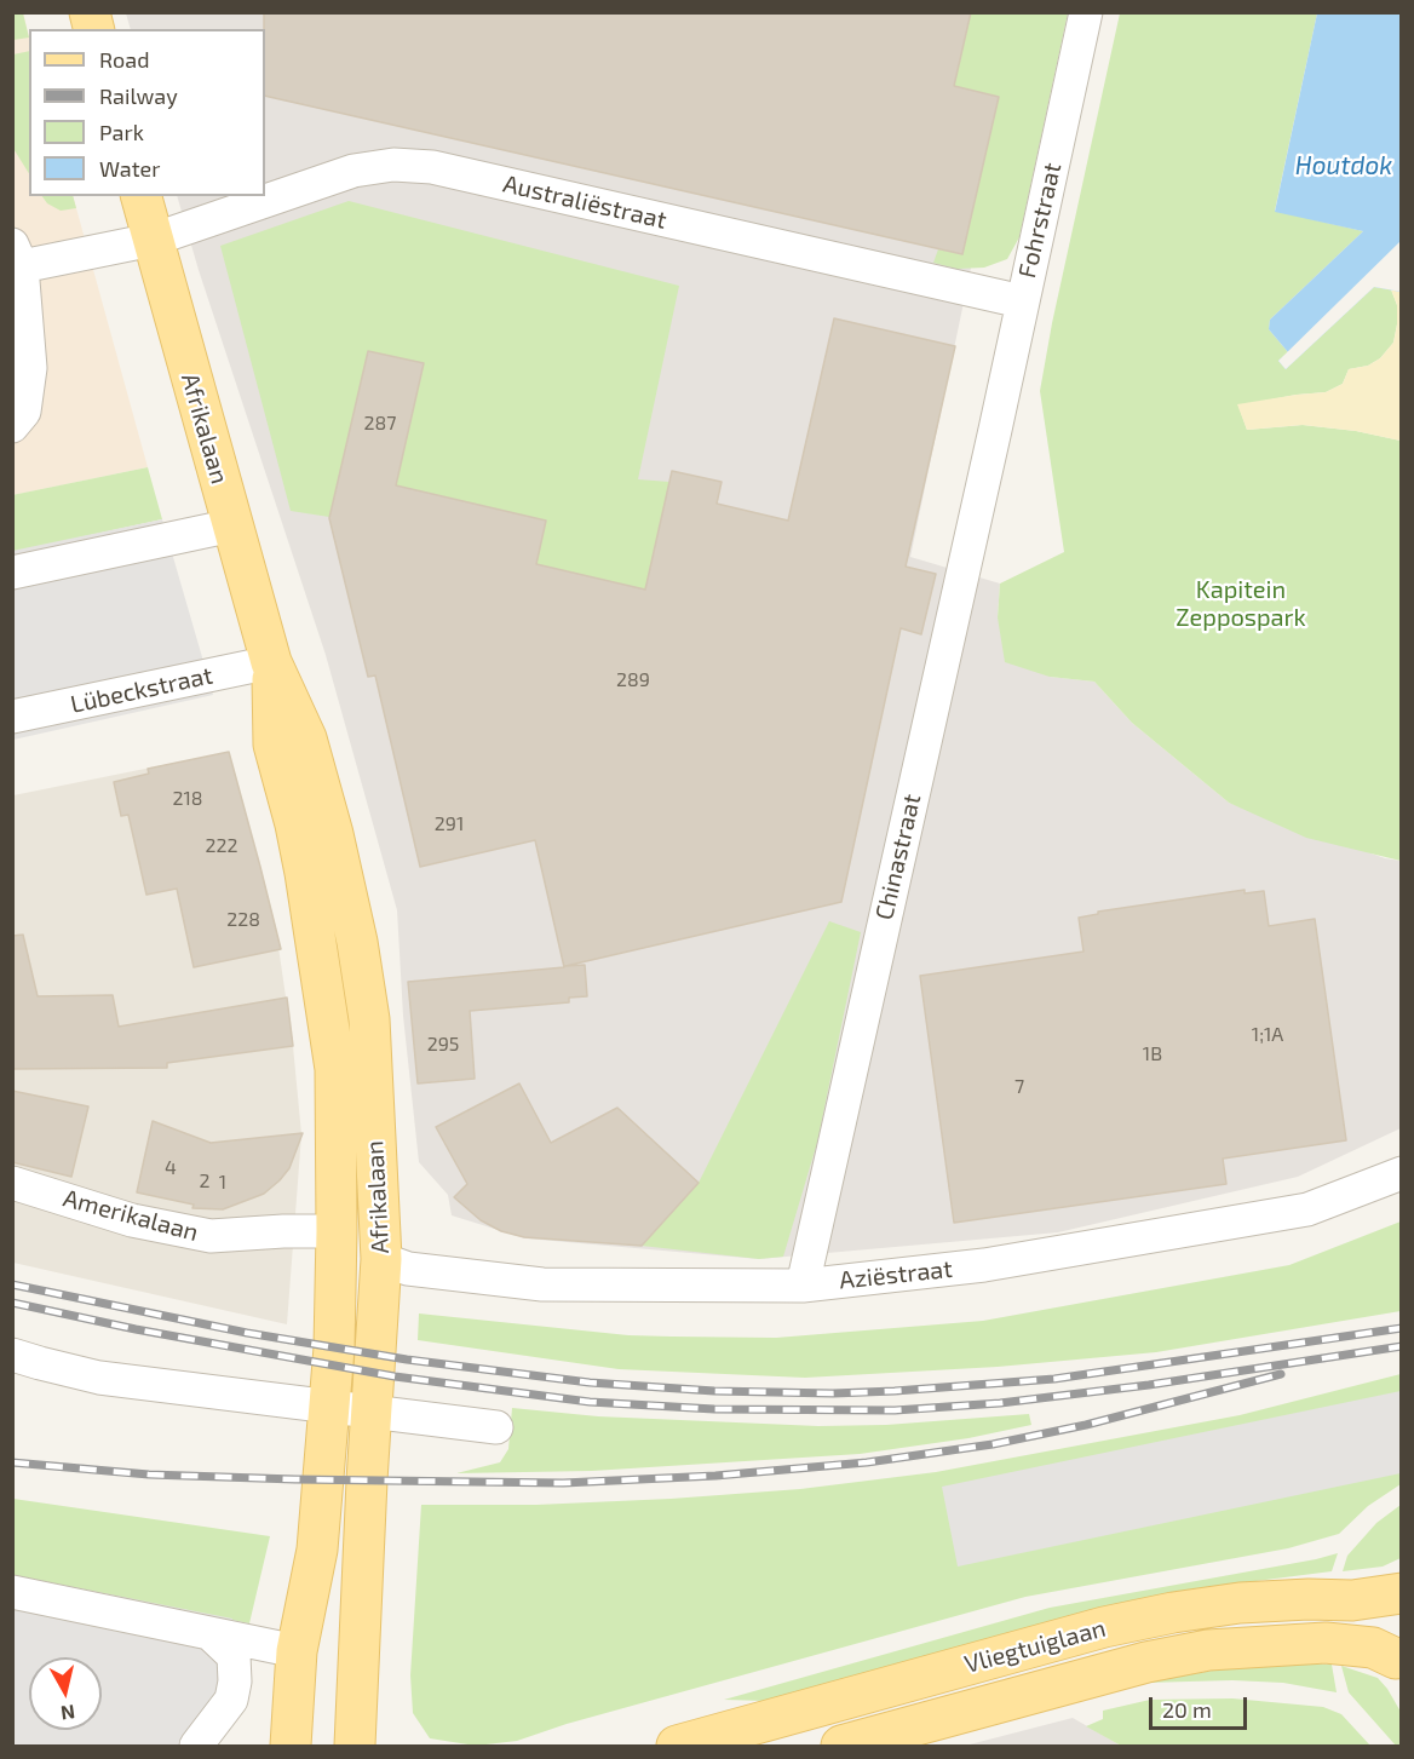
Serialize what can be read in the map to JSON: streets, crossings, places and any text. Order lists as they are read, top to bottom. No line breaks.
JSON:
{"streets":{"main road":["Afrikalaan","Vliegtuiglaan"],"street":["Australiëstraat","Fohrstraat","Lübeckstraat","Chinastraat","Amerikalaan","Aziëstraat"]},"crossings":[["Australiëstraat","Fohrstraat"],["Australiëstraat","Afrikalaan"],["Fohrstraat","Chinastraat"],["Afrikalaan","Lübeckstraat"],["Afrikalaan","Amerikalaan"],["Afrikalaan","Aziëstraat"],["Chinastraat","Aziëstraat"]],"water":["Houtdok"],"parks":["Kapitein Zeppospark"],"house_numbers":["287","289","218","291","222","228","1;1A","295","1B","7","4","2","1"],"legend":["Road","Railway","Park","Water"],"scale_bar":"20 m","north":"bottom"}
